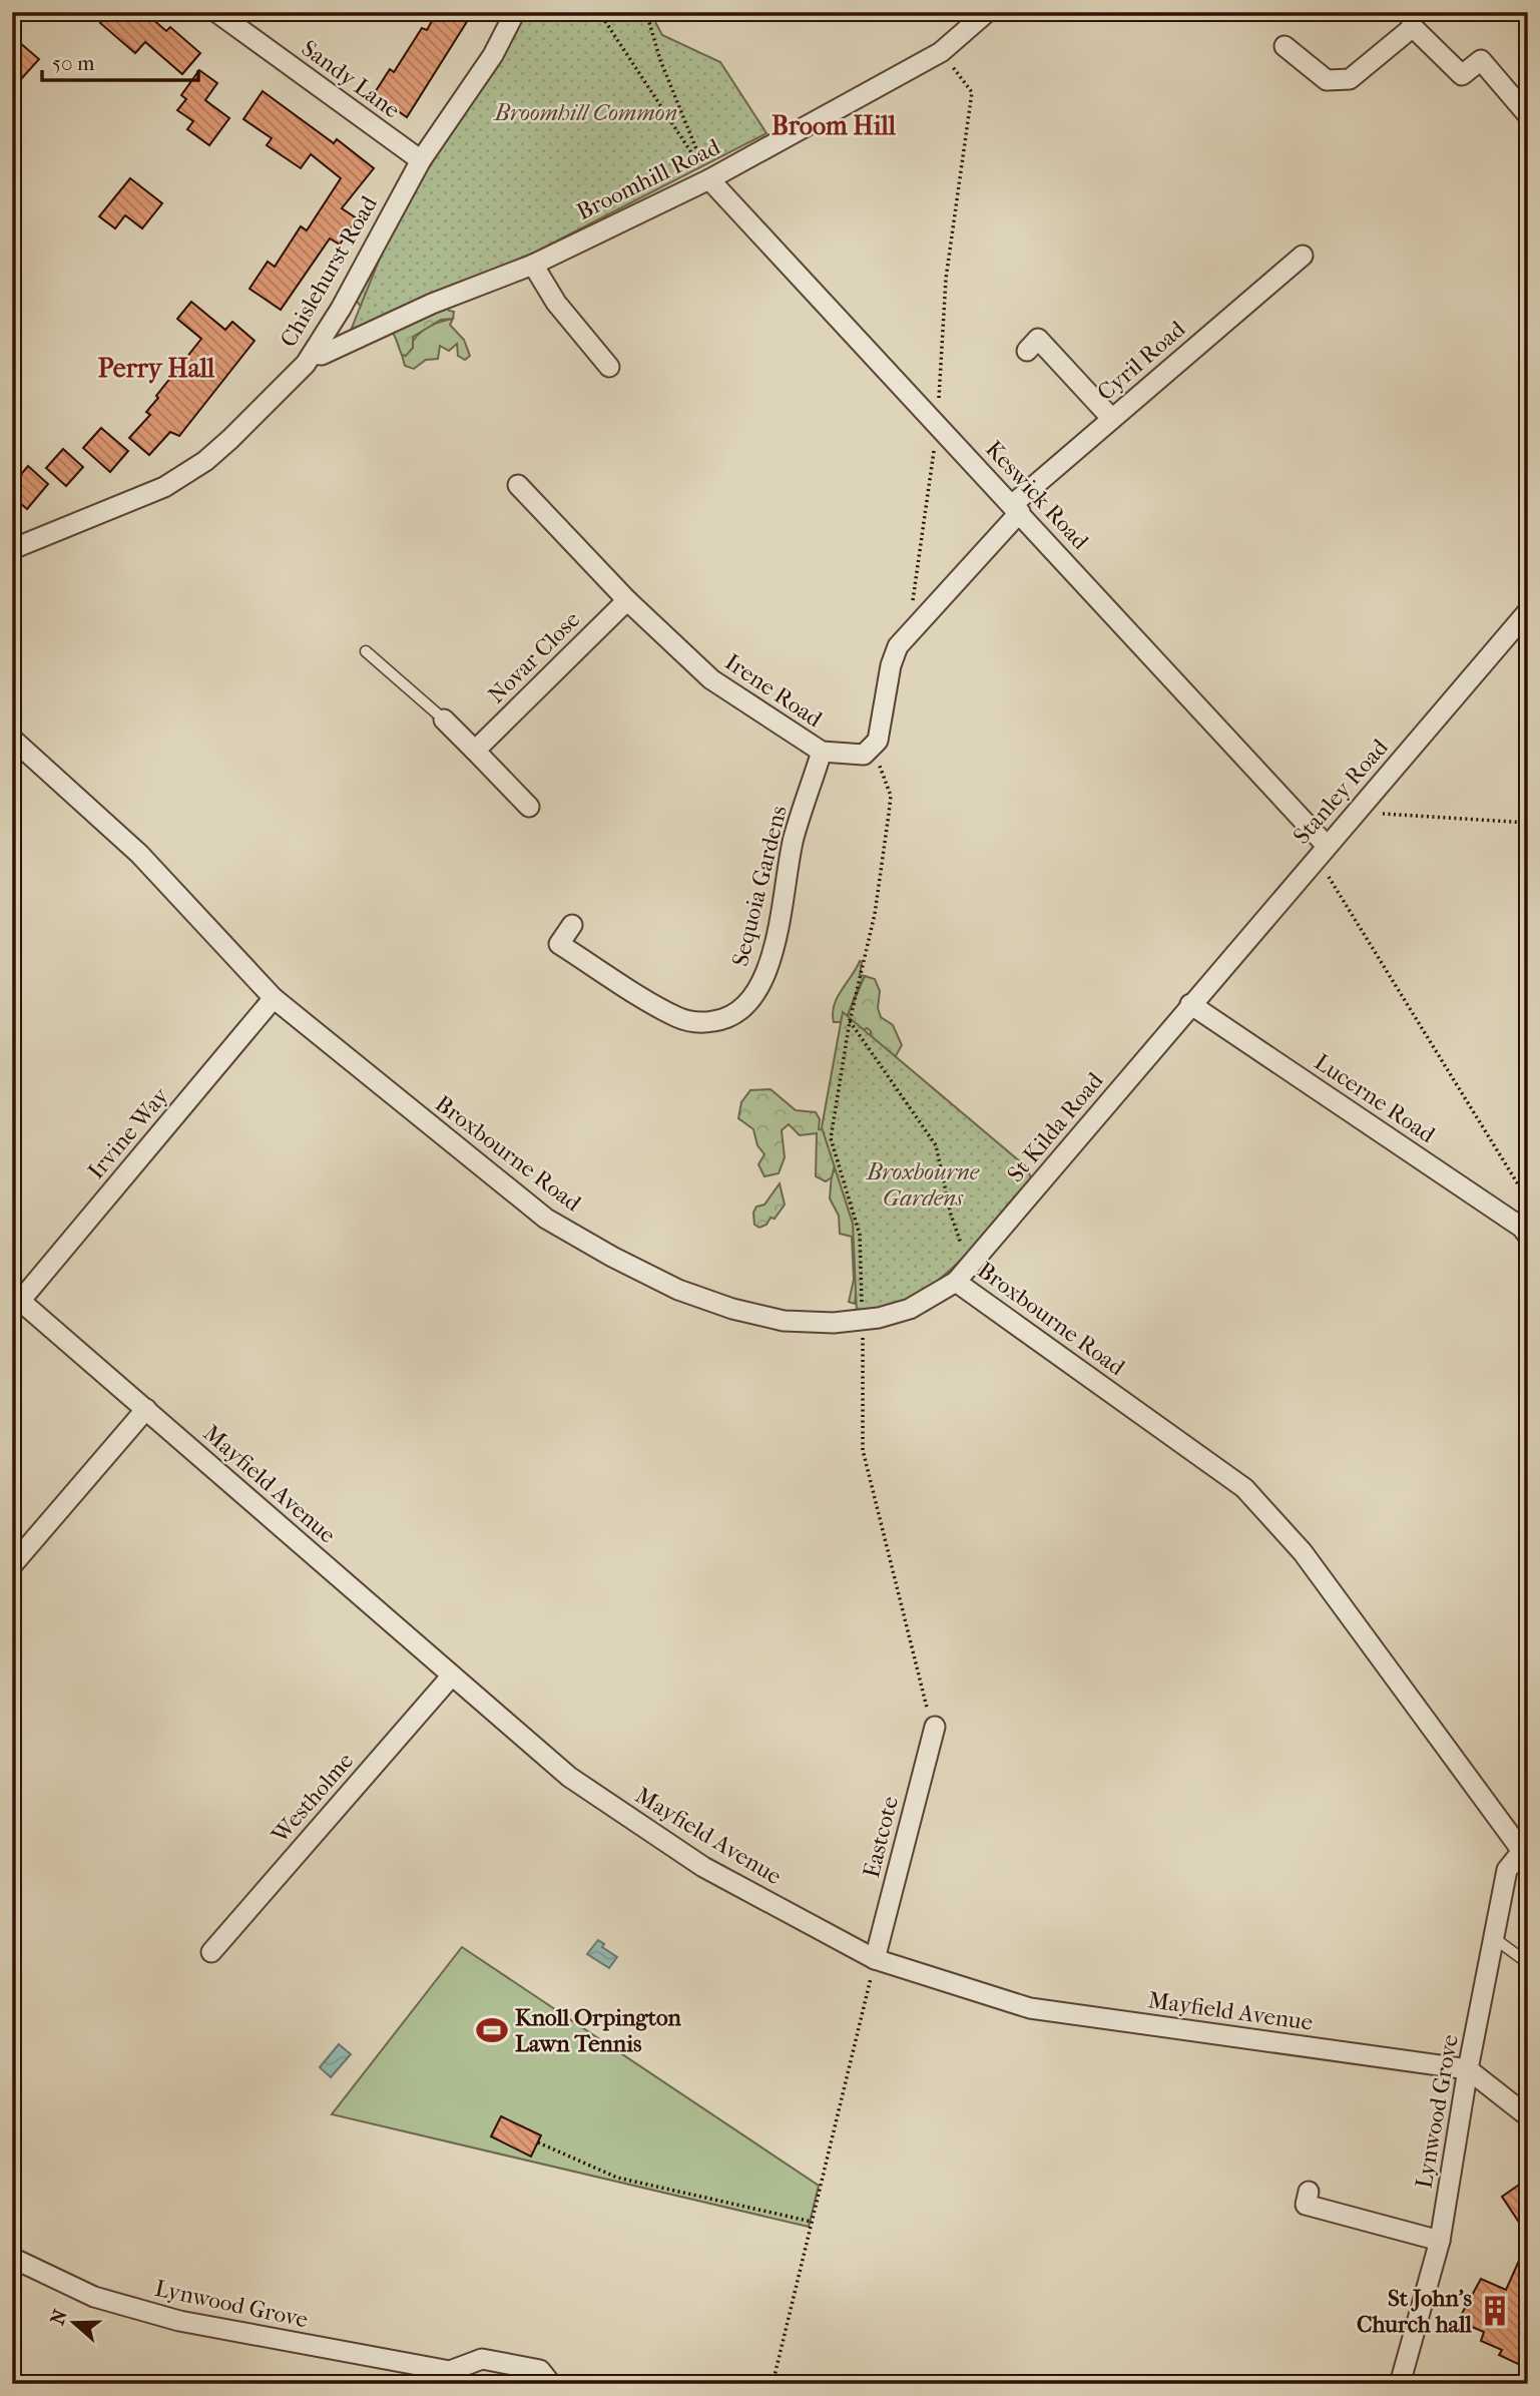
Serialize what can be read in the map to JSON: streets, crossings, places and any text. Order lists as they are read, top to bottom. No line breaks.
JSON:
{"streets":{"street":["Sandy Lane","Broomhill Road","Chislehurst Road","Cyril Road","Keswick Road","Novar Close","Irene Road","Stanley Road","Sequoia Gardens","Lucerne Road","St Kilda Road","Irvine Way","Broxbourne Road","Mayfield Avenue","Westholme","Eastcote","Lynwood Grove"]},"crossings":[["Sandy Lane","Chislehurst Road"],["Broomhill Road","Chislehurst Road"],["Broomhill Road","Keswick Road"],["Cyril Road","Keswick Road"],["Keswick Road","Stanley Road"],["Novar Close","Irene Road"],["Irene Road","Sequoia Gardens"],["Stanley Road","Lucerne Road"],["Stanley Road","St Kilda Road"],["Lucerne Road","St Kilda Road"],["St Kilda Road","Broxbourne Road"],["Irvine Way","Broxbourne Road"],["Irvine Way","Mayfield Avenue"],["Broxbourne Road","Lynwood Grove"],["Mayfield Avenue","Westholme"],["Mayfield Avenue","Eastcote"],["Mayfield Avenue","Lynwood Grove"]],"districts":["Broom Hill","Perry Hall"],"parks":["Broomhill Common","Broxbourne Gardens"],"places":{"sports":["Knoll Orpington Lawn Tennis"],"building":["St John’s Church hall"]},"scale_bar":"50 m","north":"left"}
